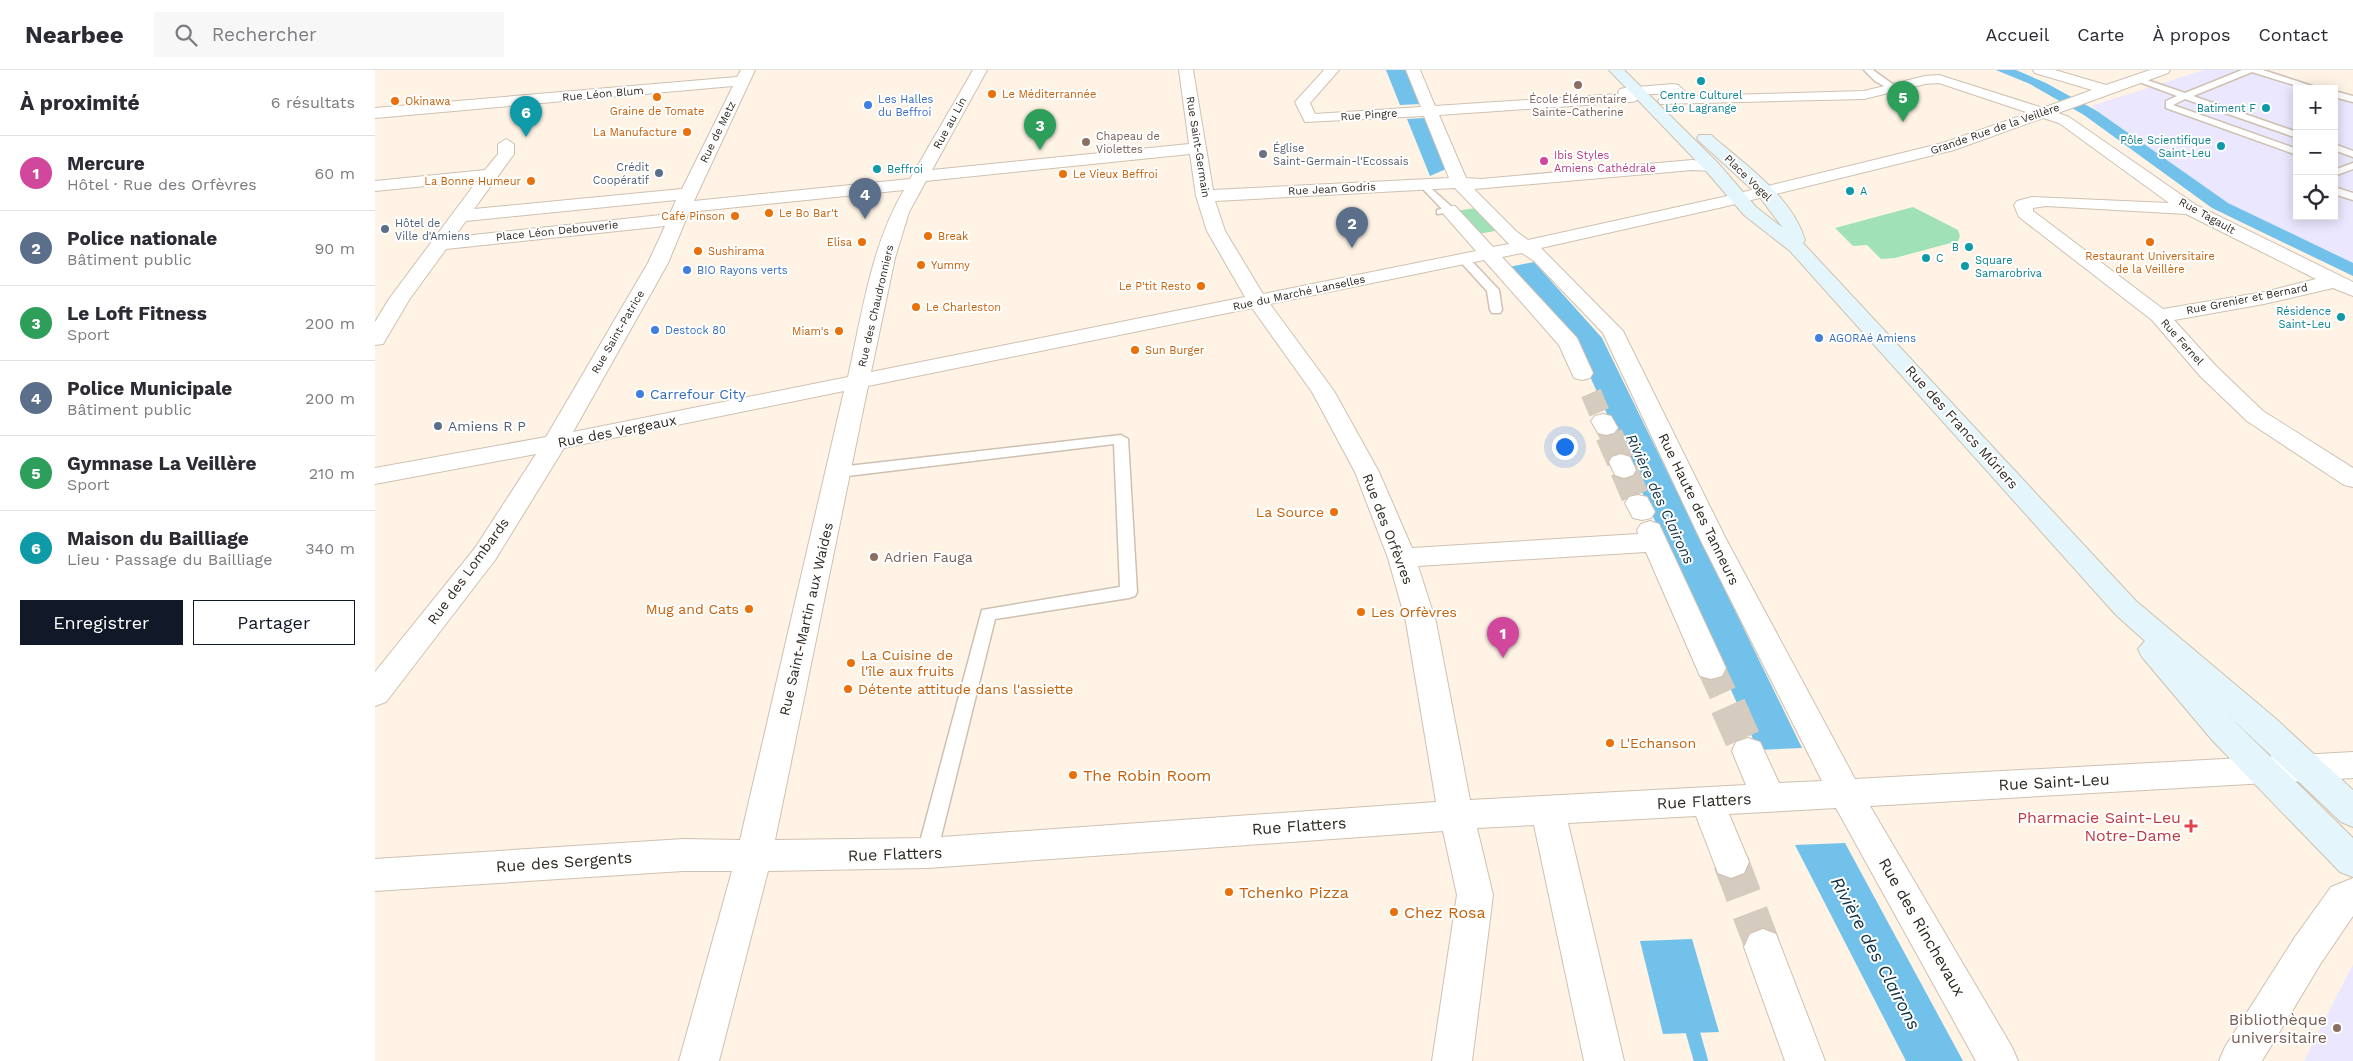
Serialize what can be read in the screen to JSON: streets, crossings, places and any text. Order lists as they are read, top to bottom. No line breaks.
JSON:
{"streets":{"main road":["Place Vogel","Rue des Francs Mûriers"],"street":["Rue Léon Blum","Rue Pingre","Rue au Lin","Grande Rue de la Veillère","Rue de Metz","Rue Saint-Germain","Rue Jean Godris","Rue Tagault","Place Léon Debouverie","Rue du Marché Lanselles","Rue Grenier et Bernard","Rue des Chaudronniers","Rue Saint-Patrice","Rue Fernel","Rue des Vergeaux","Rue Haute des Tanneurs","Rue des Orfèvres","Rue des Lombards","Rue Saint-Martin aux Waides","Rue Saint-Leu","Rue Flatters","Rue des Sergents","Rue des Rinchevaux"]},"crossings":[["Rue Léon Blum","Rue de Metz"],["Rue Pingre","Place Vogel"],["Rue Pingre","Rue Haute des Tanneurs"],["Rue au Lin","Rue des Chaudronniers"],["Grande Rue de la Veillère","Place Vogel"],["Grande Rue de la Veillère","Rue Tagault"],["Grande Rue de la Veillère","Rue du Marché Lanselles"],["Rue de Metz","Place Léon Debouverie"],["Rue de Metz","Rue Saint-Patrice"],["Rue Saint-Germain","Rue Jean Godris"],["Rue Saint-Germain","Rue du Marché Lanselles"],["Rue Saint-Germain","Rue des Orfèvres"],["Place Vogel","Rue Jean Godris"],["Place Vogel","Rue du Marché Lanselles"],["Place Vogel","Rue des Francs Mûriers"],["Rue Jean Godris","Rue Haute des Tanneurs"],["Rue Tagault","Rue Grenier et Bernard"],["Rue Tagault","Rue Fernel"],["Place Léon Debouverie","Rue Saint-Patrice"],["Rue du Marché Lanselles","Rue des Chaudronniers"],["Rue du Marché Lanselles","Rue des Vergeaux"],["Rue du Marché Lanselles","Rue Haute des Tanneurs"],["Rue du Marché Lanselles","Rue des Orfèvres"],["Rue du Marché Lanselles","Rue Saint-Martin aux Waides"],["Rue Grenier et Bernard","Rue Fernel"],["Rue des Chaudronniers","Rue des Vergeaux"],["Rue des Chaudronniers","Rue Saint-Martin aux Waides"],["Rue Saint-Patrice","Rue des Vergeaux"],["Rue Saint-Patrice","Rue des Lombards"],["Rue des Francs Mûriers","Rue Saint-Leu"],["Rue des Vergeaux","Rue des Lombards"],["Rue des Vergeaux","Rue Saint-Martin aux Waides"],["Rue Haute des Tanneurs","Rue Saint-Leu"],["Rue Haute des Tanneurs","Rue Flatters"],["Rue Haute des Tanneurs","Rue des Rinchevaux"],["Rue des Orfèvres","Rue Flatters"],["Rue Saint-Martin aux Waides","Rue Flatters"],["Rue Saint-Martin aux Waides","Rue des Sergents"],["Rue Saint-Leu","Rue Flatters"],["Rue Saint-Leu","Rue des Rinchevaux"],["Rue Flatters","Rue des Sergents"],["Rue Flatters","Rue des Rinchevaux"]],"water":["Rivière des Clairons"],"places":{"other":["Centre Culturel Léo Lagrange","École Élémentaire Sainte-Catherine","Le Méditerrannée","Graine de Tomate","Okinawa","Les Halles du Beffroi","Batiment F","La Manufacture","Chapeau de Violettes","Pôle Scientifique Saint-Leu","Église Saint-Germain-l'Ecossais","Ibis Styles Amiens Cathédrale","Beffroi","Crédit Coopératif","Le Vieux Beffroi","La Bonne Humeur","A","Le Bo Bar't","Café Pinson","Hôtel de Ville d'Amiens","Break","Elisa","Restaurant Universitaire de la Veillère","B","Sushirama","C","Yummy","Square Samarobriva","BIO Rayons verts","Le P'tit Resto","Le Charleston","Résidence Saint-Leu","Destock 80","Miam's","AGORAé Amiens","Sun Burger","Carrefour City","Amiens R P","La Source","Adrien Fauga","Mug and Cats","Les Orfèvres","La Cuisine de l'île aux fruits","Détente attitude dans l'assiette","L'Echanson","The Robin Room","Tchenko Pizza","Chez Rosa","Bibliothèque universitaire"],"health":["Pharmacie Saint-Leu Notre-Dame"]},"page":{"header":"Nearbee","search":"Rechercher","nav":["Accueil","Carte","À propos","Contact"],"heading":["À proximité","6 résultats"],"pins":["5","6","3","4","2","1"],"map_buttons":["+","−"],"list":[{"mark":"1","name":"Mercure","note":"Hôtel · Rue des Orfèvres","value":"60 m"},{"mark":"2","name":"Police nationale","note":"Bâtiment public","value":"90 m"},{"mark":"3","name":"Le Loft Fitness","note":"Sport","value":"200 m"},{"mark":"4","name":"Police Municipale","note":"Bâtiment public","value":"200 m"},{"mark":"5","name":"Gymnase La Veillère","note":"Sport","value":"210 m"},{"mark":"6","name":"Maison du Bailliage","note":"Lieu · Passage du Bailliage","value":"340 m"}],"buttons":["Enregistrer","Partager"]}}
